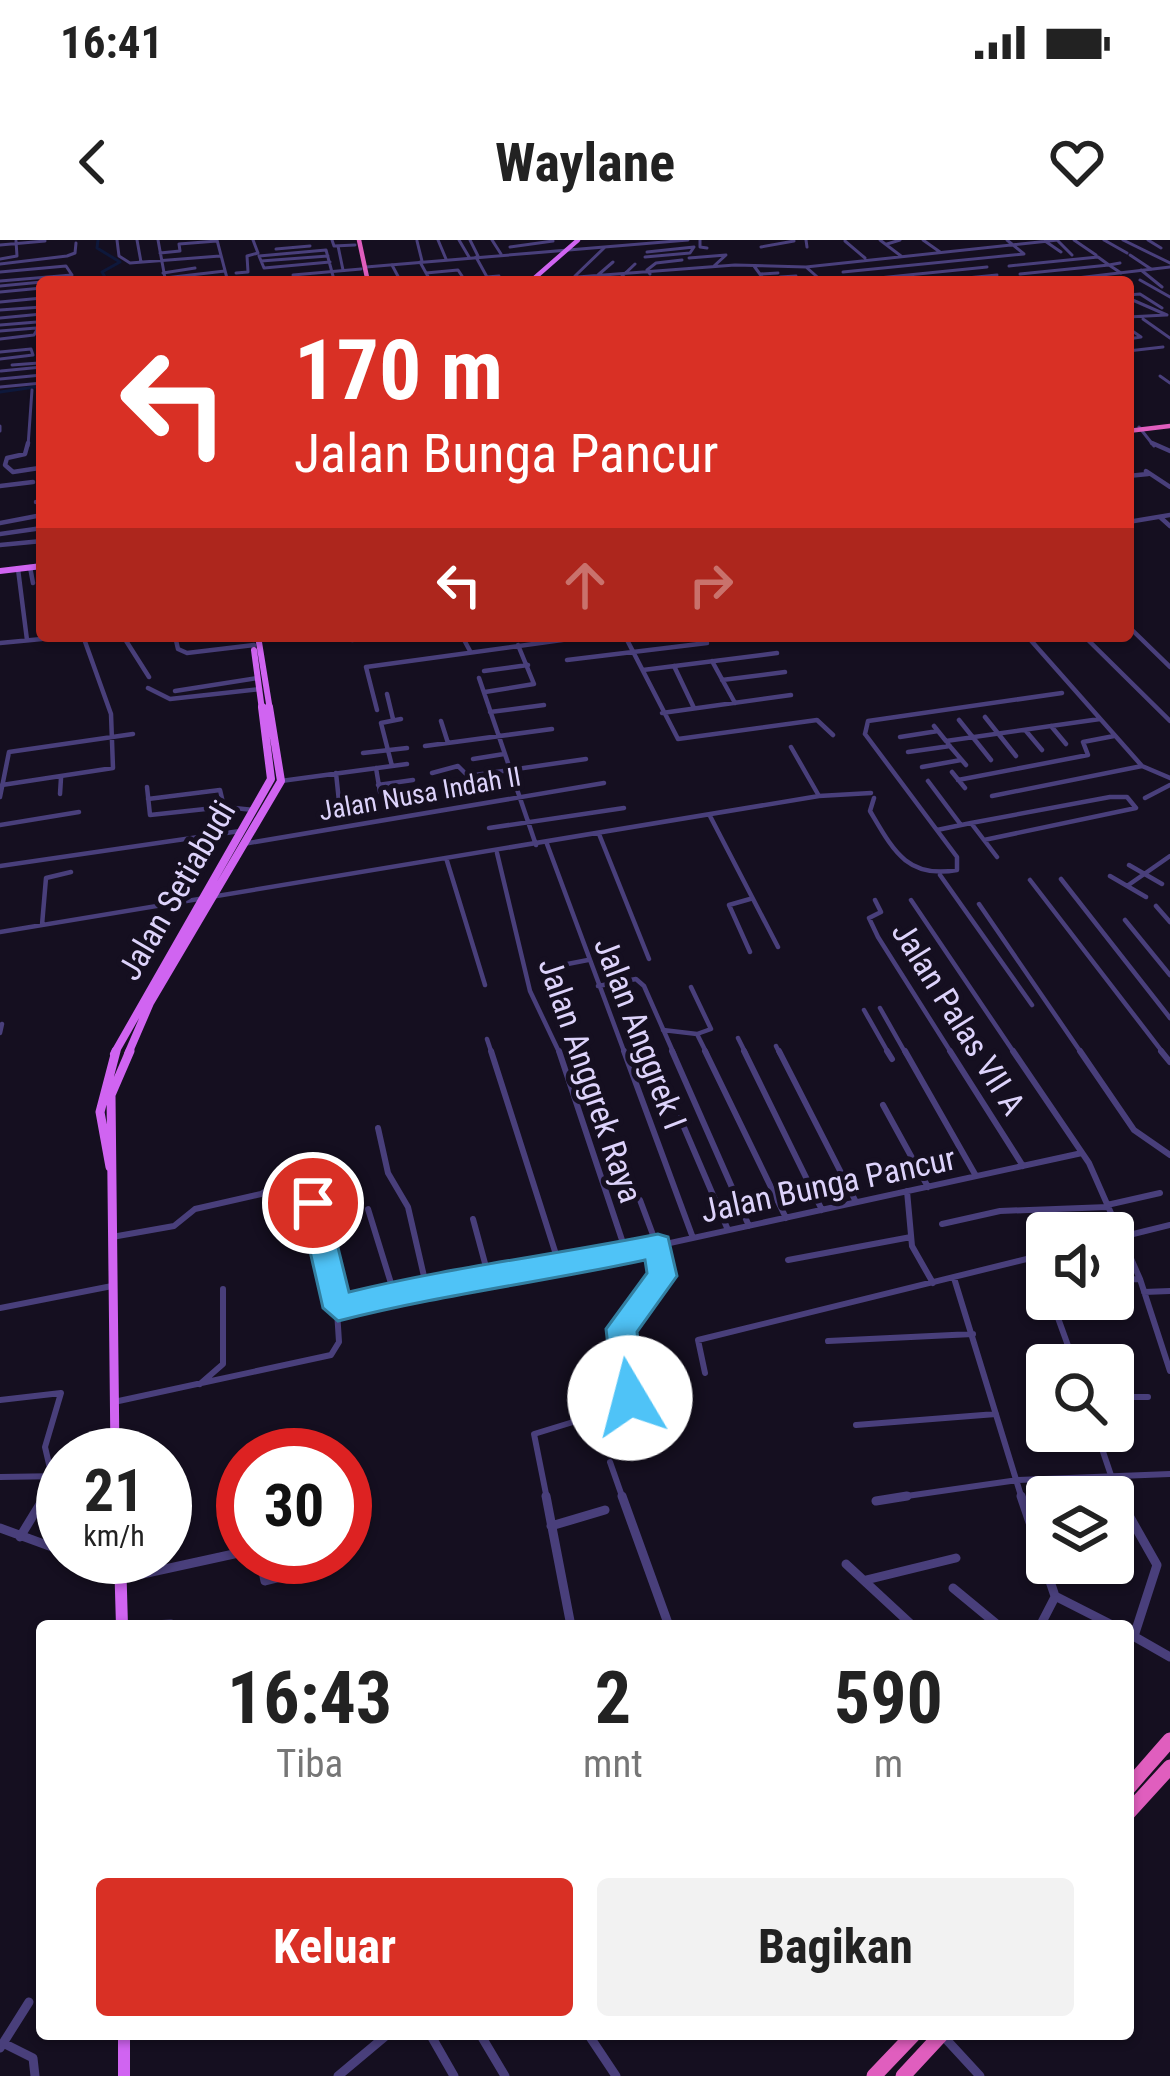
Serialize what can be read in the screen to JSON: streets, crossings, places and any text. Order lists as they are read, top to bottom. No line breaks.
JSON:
{"streets":{"main road":["Jalan Setiabudi"],"street":["Jalan Nusa Indah II","Jalan Palas VII A","Jalan Anggrek I","Jalan Anggrek Raya","Jalan Bunga Pancur"]},"crossings":[["Jalan Nusa Indah II","Jalan Setiabudi"],["Jalan Palas VII A","Jalan Bunga Pancur"],["Jalan Anggrek I","Jalan Bunga Pancur"],["Jalan Anggrek Raya","Jalan Bunga Pancur"]],"page":{"status":"16:41","header":"Waylane","turn":["170 m","Jalan Bunga Pancur"],"speed":"21 km/h","limit":"30","eta":["16:43","Tiba","2","mnt","590","m"],"buttons":["Keluar","Bagikan"]}}
